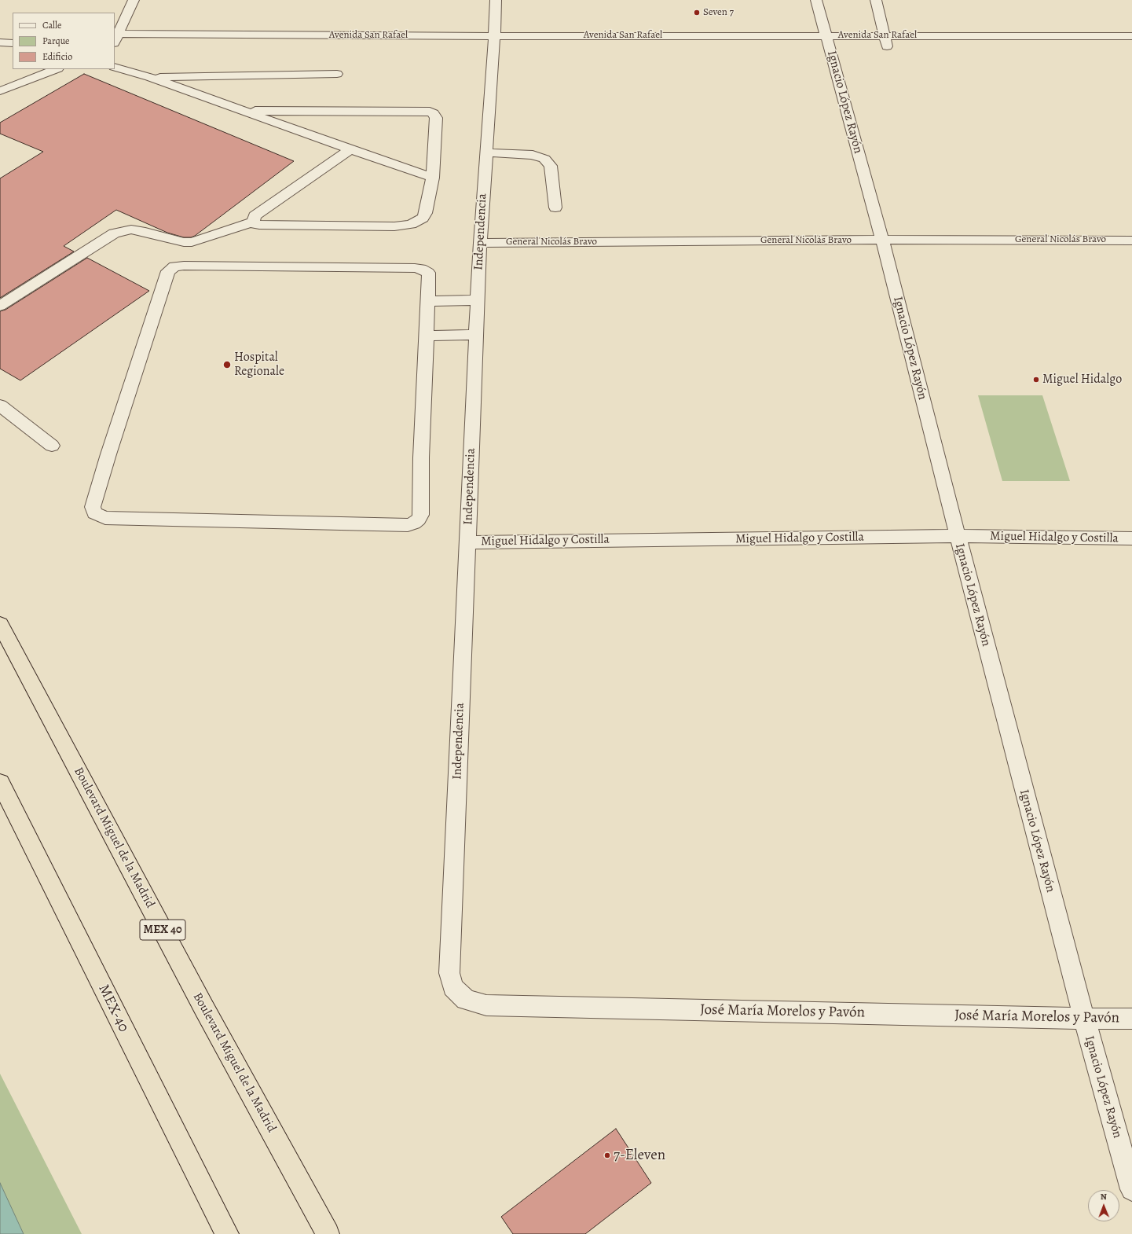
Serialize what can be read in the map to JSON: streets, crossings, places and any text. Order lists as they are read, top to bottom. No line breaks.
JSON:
{"streets":{"highway":["Boulevard Miguel de la Madrid","MEX 40","MEX-40"],"street":["Avenida San Rafael","Ignacio López Rayón","Independencia","General Nicolás Bravo","Miguel Hidalgo y Costilla","José María Morelos y Pavón"]},"crossings":[["Avenida San Rafael","Ignacio López Rayón"],["Avenida San Rafael","Independencia"],["Ignacio López Rayón","General Nicolás Bravo"],["Ignacio López Rayón","Miguel Hidalgo y Costilla"],["Ignacio López Rayón","José María Morelos y Pavón"],["Independencia","General Nicolás Bravo"],["Independencia","Miguel Hidalgo y Costilla"],["Independencia","José María Morelos y Pavón"]],"places":["Seven 7","Hospital Regionale","Miguel Hidalgo","7-Eleven"],"legend":["Calle","Parque","Edificio"],"north":"top"}
